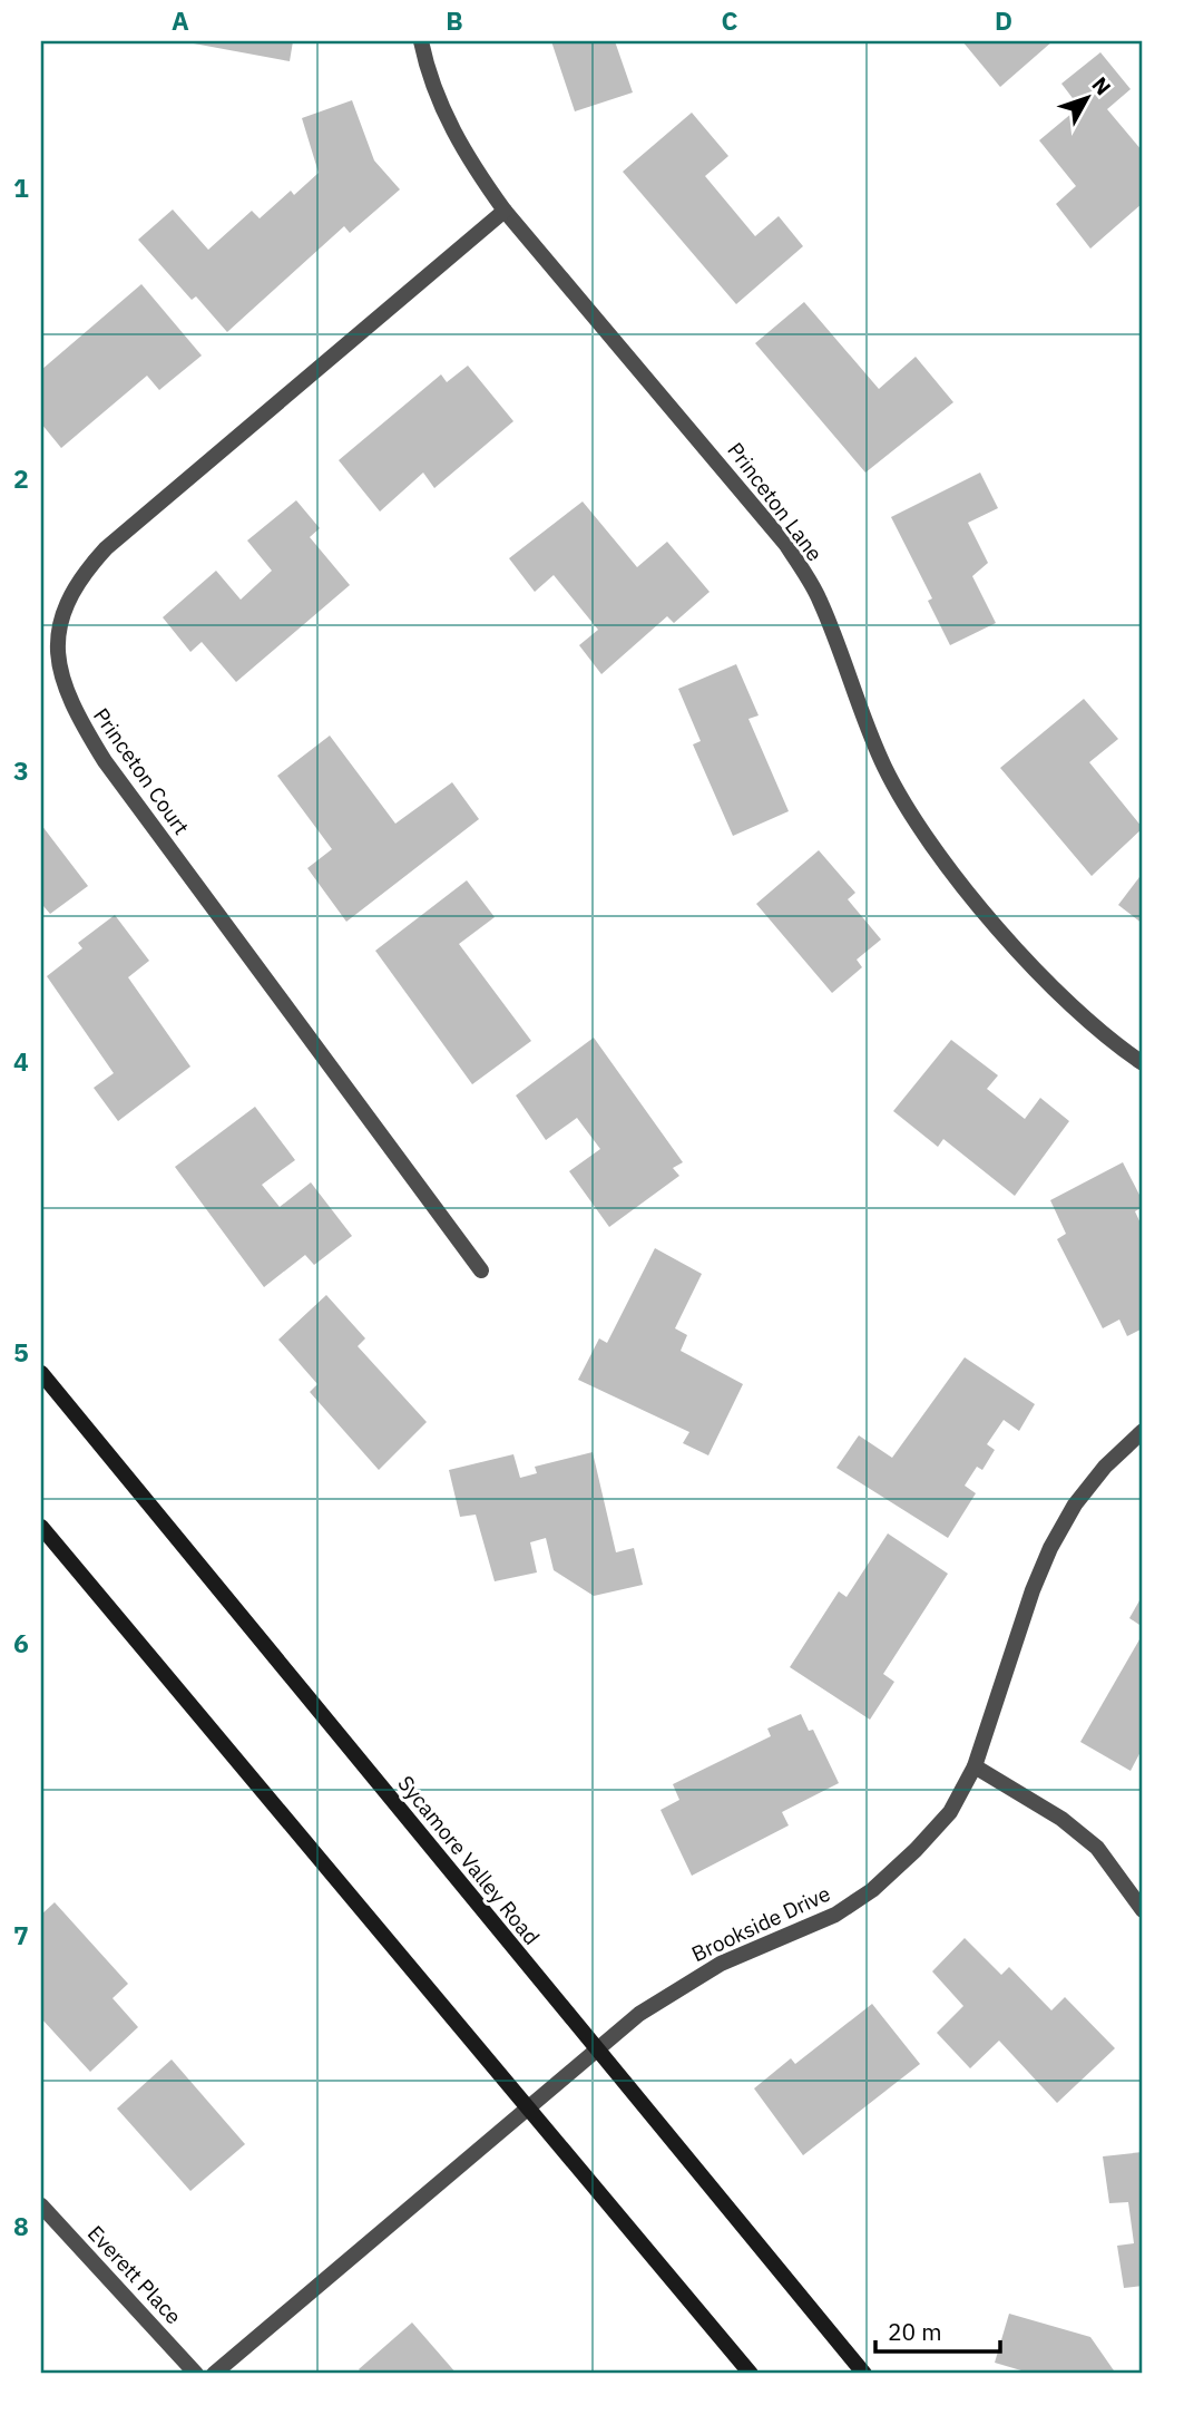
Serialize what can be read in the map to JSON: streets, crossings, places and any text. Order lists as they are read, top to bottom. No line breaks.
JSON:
{"streets":{"main road":["Sycamore Valley Road"],"street":["Princeton Lane","Princeton Court","Brookside Drive","Everett Place"]},"crossings":[["Princeton Lane","Princeton Court"],["Sycamore Valley Road","Brookside Drive"]],"scale_bar":"20 m","north":"top right","grid":{"columns":["A","B","C","D"],"rows":["1","2","3","4","5","6","7","8"]}}
